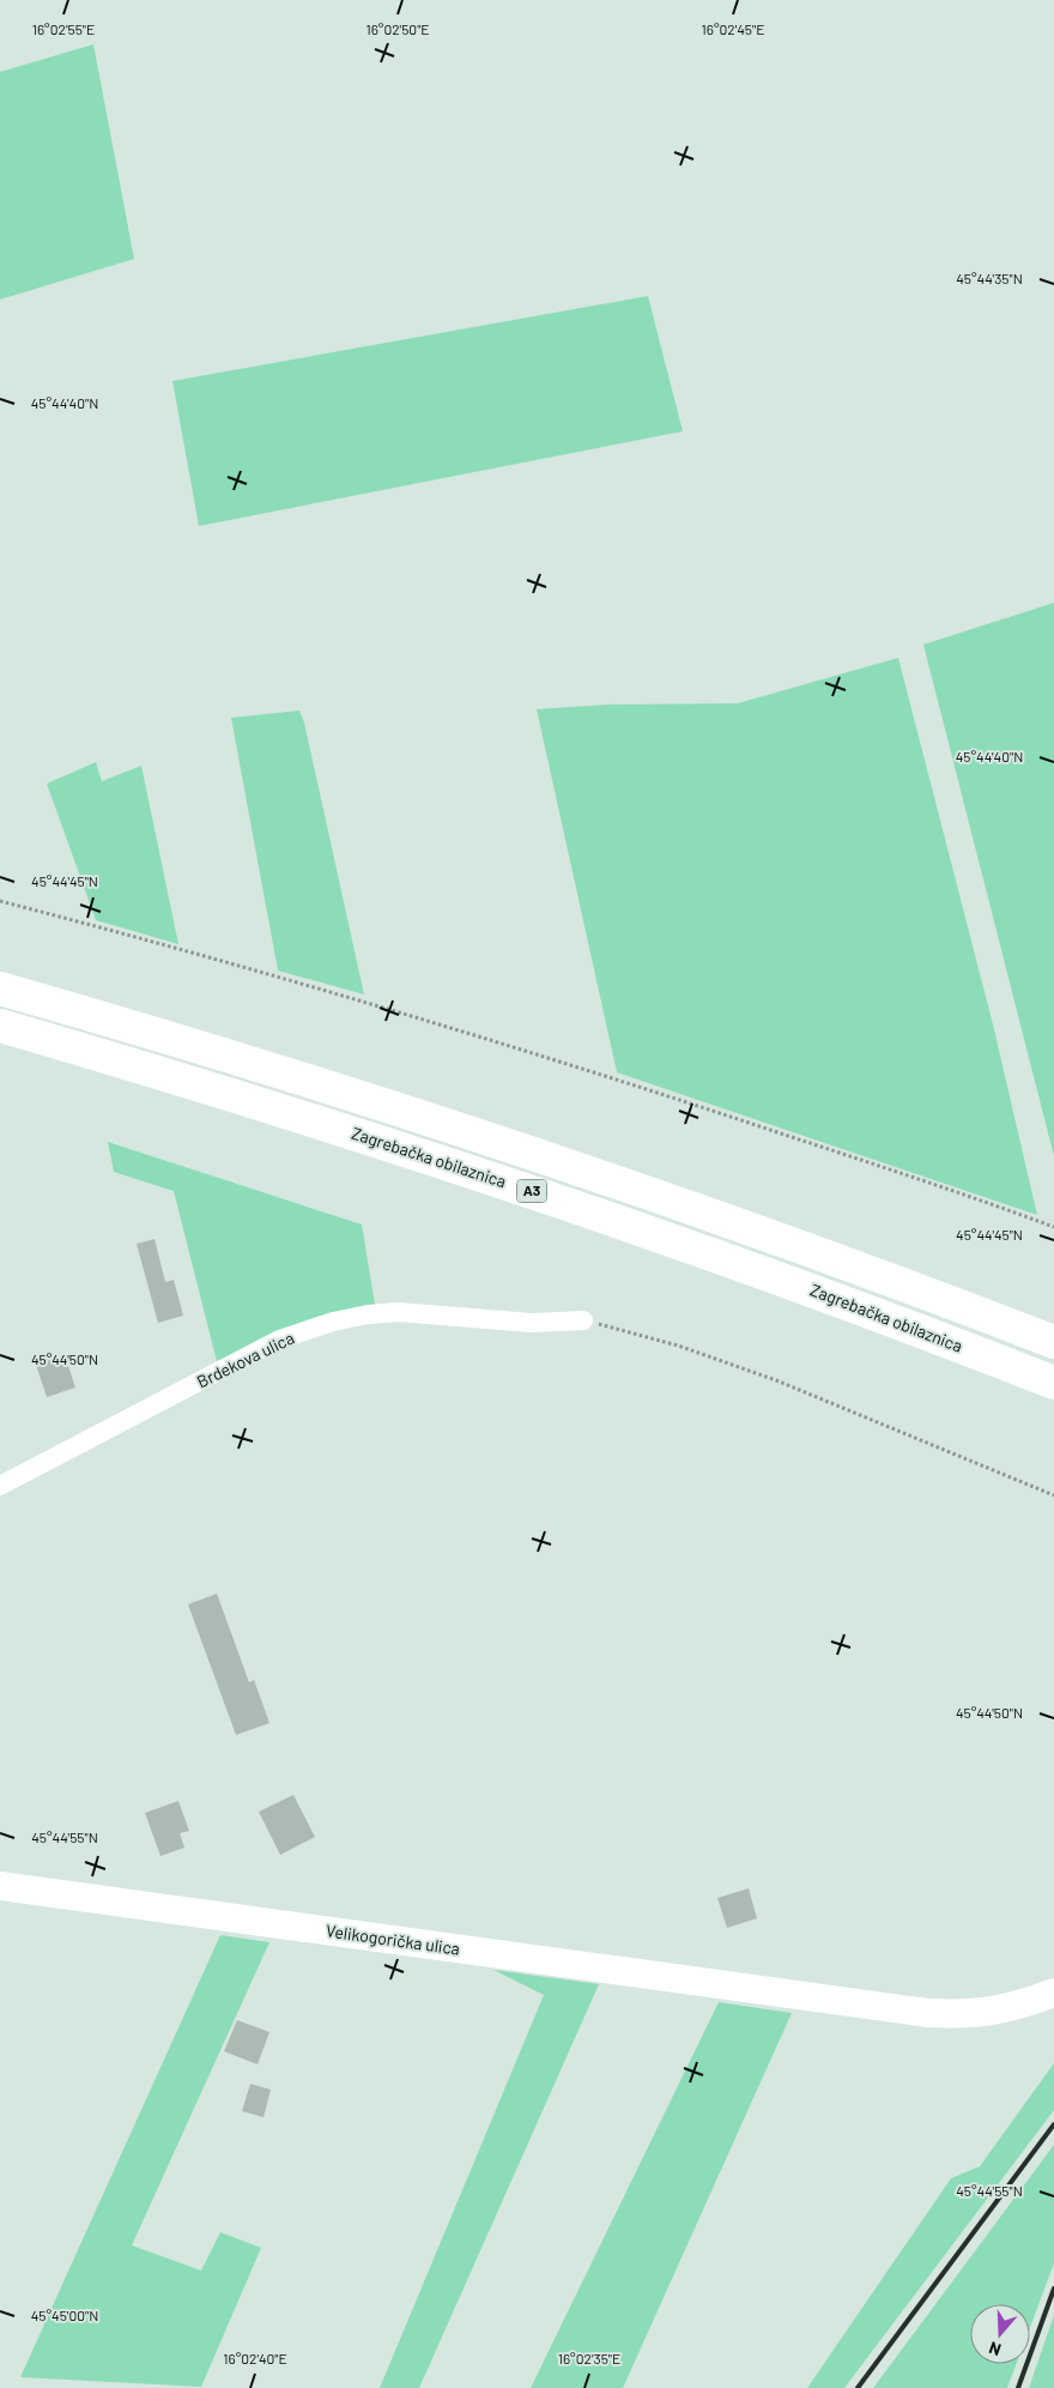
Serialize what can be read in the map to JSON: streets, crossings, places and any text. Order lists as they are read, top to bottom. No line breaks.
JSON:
{"streets":{"highway":["Zagrebačka obilaznica","A3"],"street":["Brdekova ulica","Velikogorička ulica"]},"north":"bottom","coordinates":["16°02'45\"E","16°02'55\"E","16°02'50\"E","45°44'35\"N","45°44'40\"N","45°44'45\"N","45°44'50\"N","45°44'55\"N","45°45'00\"N","16°02'40\"E","16°02'35\"E"]}
